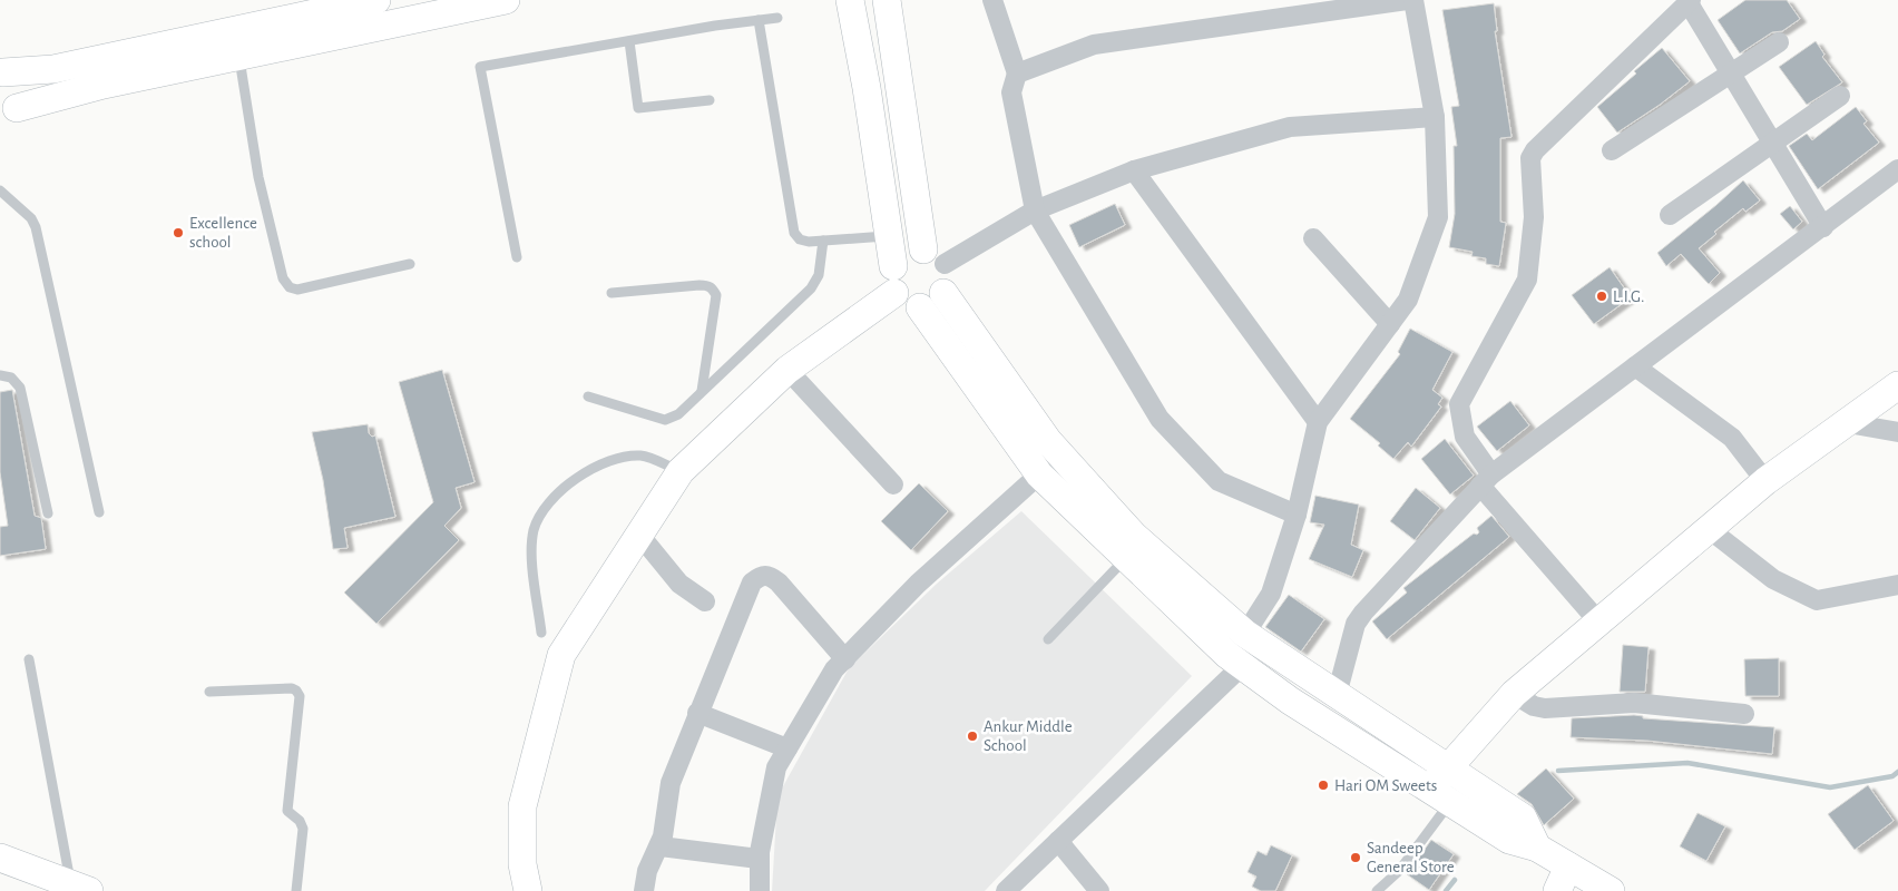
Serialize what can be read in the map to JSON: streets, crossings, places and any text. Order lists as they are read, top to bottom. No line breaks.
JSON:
{"places":["Excellence school","L.I.G.","Ankur Middle School","Hari OM Sweets","Sandeep General Store"]}
